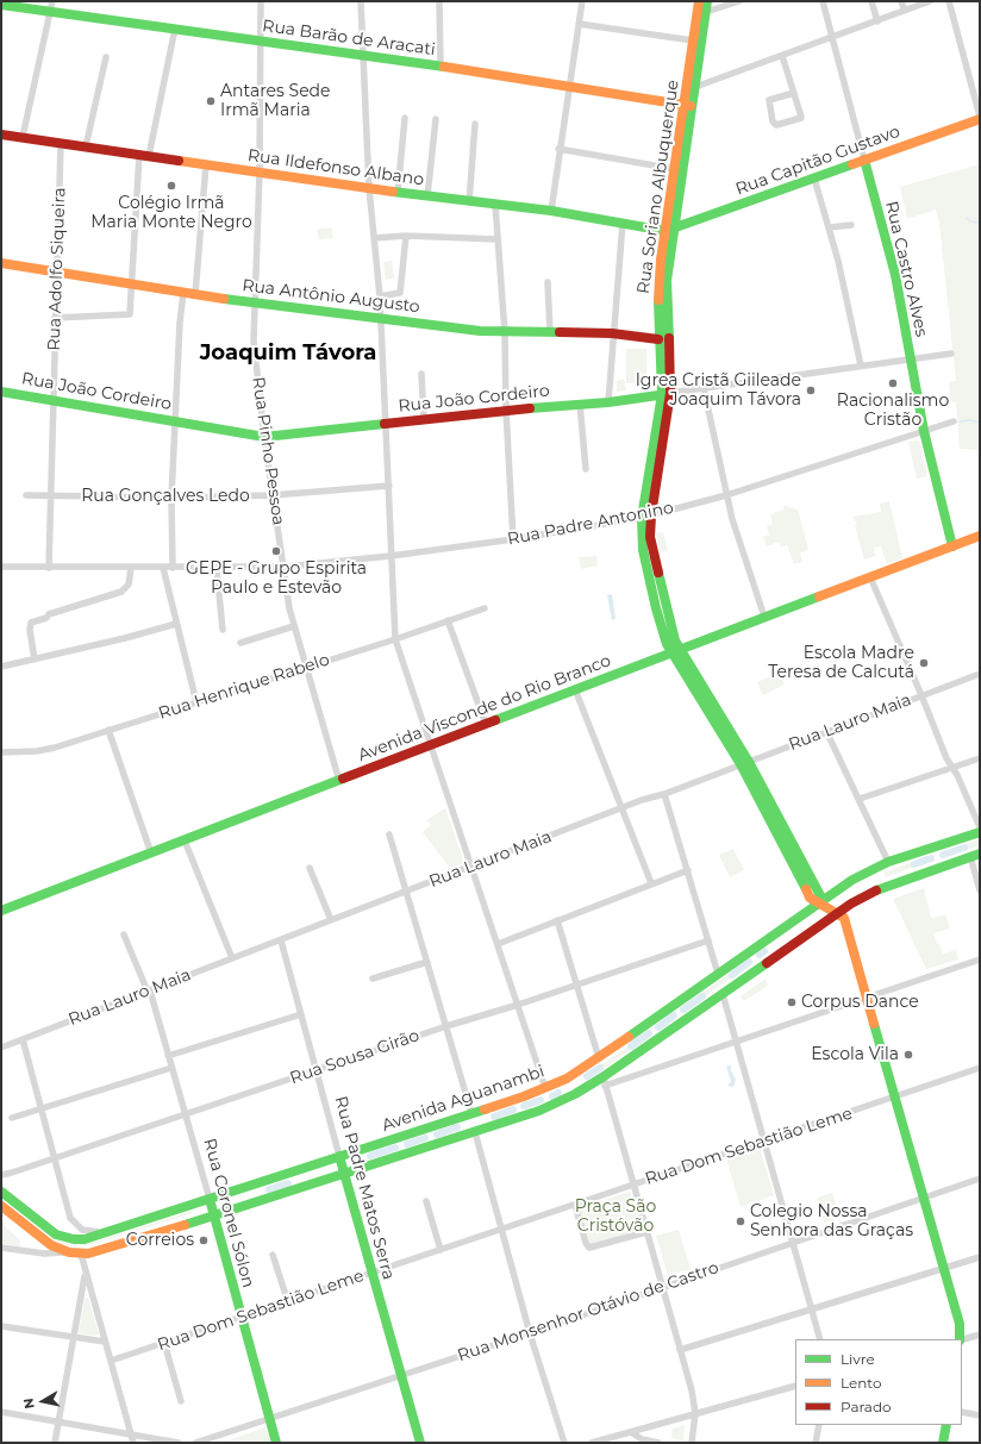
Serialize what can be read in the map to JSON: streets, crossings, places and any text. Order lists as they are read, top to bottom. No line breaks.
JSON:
{"streets":{"main road":["Rua Barão de Aracati","Rua Capitão Gustavo","Rua Ildefonso Albano","Rua Soriano Albuquerque","Rua Castro Alves","Rua Antônio Augusto","Rua João Cordeiro","Avenida Visconde do Rio Branco","Avenida Aguanambi","Rua Padre Matos Serra","Rua Coronel Sólon"],"street":["Rua Adolfo Siqueira","Rua Pinho Pessoa","Rua Gonçalves Ledo","Rua Padre Antonino","Rua Henrique Rabelo","Rua Lauro Maia","Rua Sousa Girão","Rua Dom Sebastião Leme","Rua Monsenhor Otávio de Castro"]},"crossings":[["Rua Barão de Aracati","Rua Soriano Albuquerque"],["Rua Barão de Aracati","Rua Pinho Pessoa"],["Rua Capitão Gustavo","Rua Ildefonso Albano"],["Rua Capitão Gustavo","Rua Soriano Albuquerque"],["Rua Capitão Gustavo","Rua Castro Alves"],["Rua Ildefonso Albano","Rua Soriano Albuquerque"],["Rua Ildefonso Albano","Rua Adolfo Siqueira"],["Rua Ildefonso Albano","Rua Pinho Pessoa"],["Rua Soriano Albuquerque","Rua Antônio Augusto"],["Rua Soriano Albuquerque","Rua João Cordeiro"],["Rua Soriano Albuquerque","Rua Padre Antonino"],["Rua Soriano Albuquerque","Avenida Visconde do Rio Branco"],["Rua Soriano Albuquerque","Rua Lauro Maia"],["Rua Soriano Albuquerque","Avenida Aguanambi"],["Rua Adolfo Siqueira","Rua Antônio Augusto"],["Rua Adolfo Siqueira","Rua João Cordeiro"],["Rua Adolfo Siqueira","Rua Gonçalves Ledo"],["Rua Adolfo Siqueira","Rua Padre Antonino"],["Rua Castro Alves","Rua João Cordeiro"],["Rua Castro Alves","Rua Padre Antonino"],["Rua Castro Alves","Avenida Visconde do Rio Branco"],["Rua Antônio Augusto","Rua Pinho Pessoa"],["Rua João Cordeiro","Rua Pinho Pessoa"],["Rua Pinho Pessoa","Rua Gonçalves Ledo"],["Rua Pinho Pessoa","Rua Padre Antonino"],["Rua Pinho Pessoa","Rua Henrique Rabelo"],["Rua Pinho Pessoa","Avenida Visconde do Rio Branco"],["Rua Lauro Maia","Rua Padre Matos Serra"],["Rua Lauro Maia","Rua Coronel Sólon"],["Rua Sousa Girão","Rua Padre Matos Serra"],["Rua Sousa Girão","Rua Coronel Sólon"],["Avenida Aguanambi","Rua Padre Matos Serra"],["Avenida Aguanambi","Rua Coronel Sólon"],["Rua Dom Sebastião Leme","Rua Padre Matos Serra"],["Rua Dom Sebastião Leme","Rua Coronel Sólon"],["Rua Padre Matos Serra","Rua Monsenhor Otávio de Castro"],["Rua Coronel Sólon","Rua Monsenhor Otávio de Castro"]],"districts":["Joaquim Távora"],"parks":["Praça São Cristóvão"],"places":["Antares Sede Irmã Maria","Colégio Irmã Maria Monte Negro","Racionalismo Cristão","Igrea Cristã Giileade Joaquim Távora","GEPE - Grupo Espirita Paulo e Estevão","Escola Madre Teresa de Calcutá","Corpus Dance","Escola Vila","Colegio Nossa Senhora das Graças","Correios"],"legend":["Livre","Lento","Parado"],"north":"left"}
